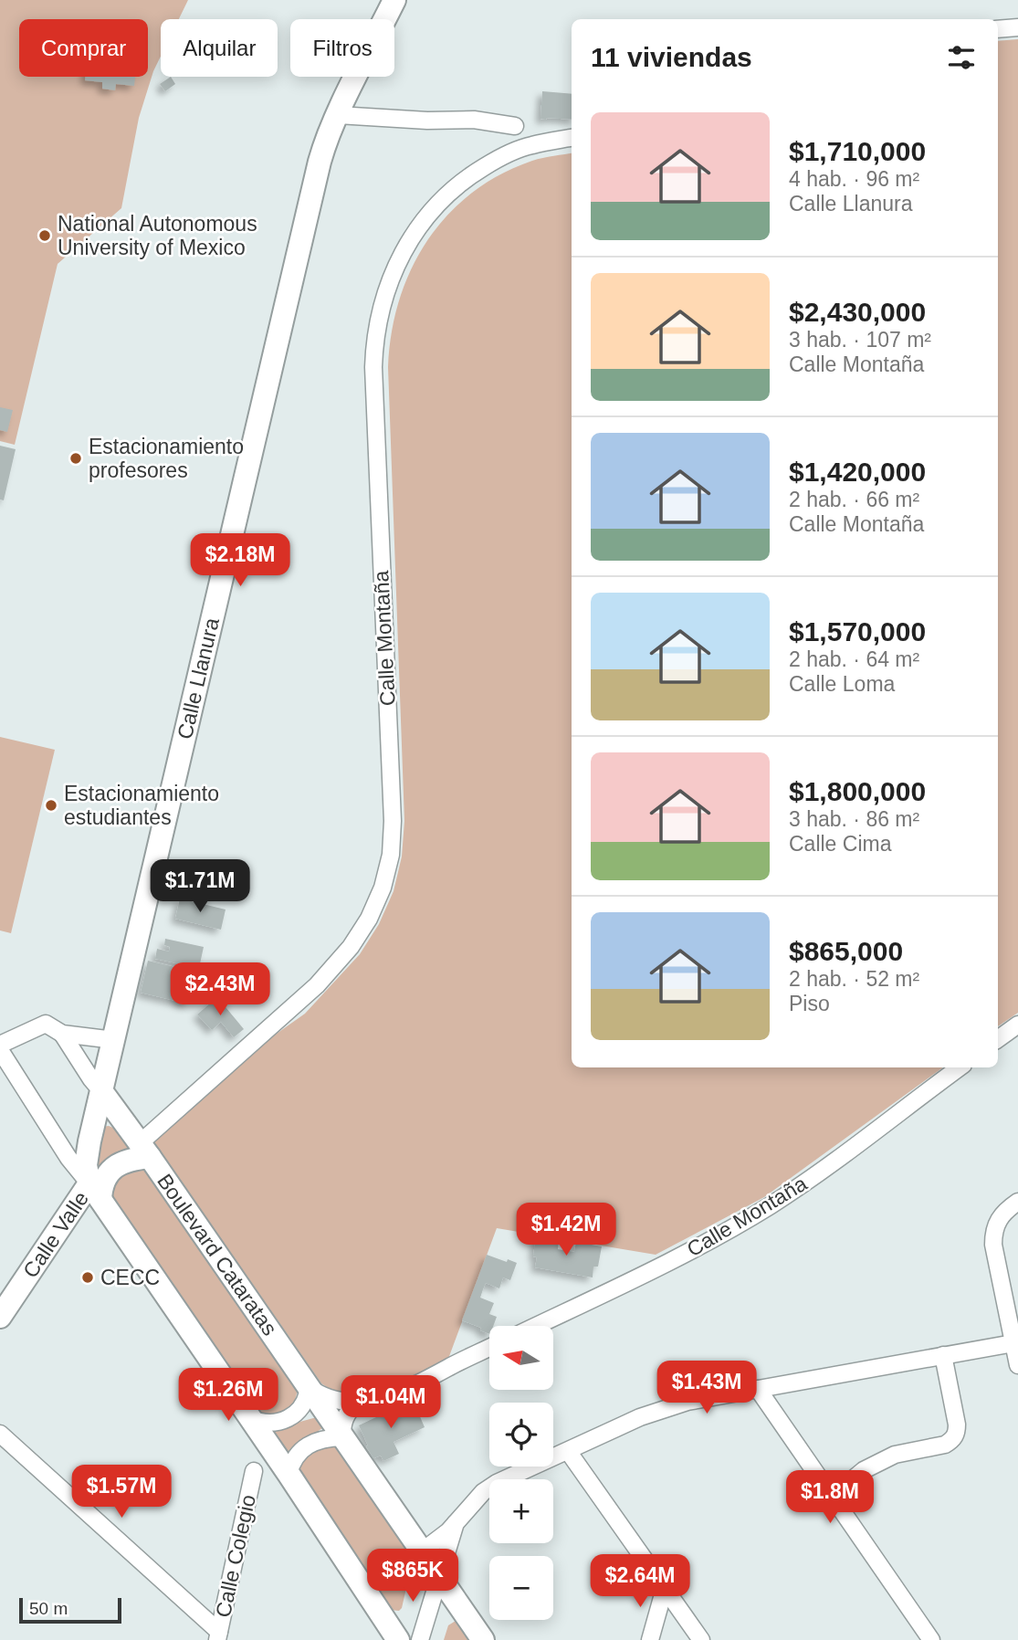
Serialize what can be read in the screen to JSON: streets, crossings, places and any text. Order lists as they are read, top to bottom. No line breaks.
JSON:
{"streets":{"street":["Calle Montaña","Calle Llanura","Calle Valle","Boulevard Cataratas","Calle Colegio"]},"crossings":[["Calle Montaña","Calle Valle"],["Calle Montaña","Boulevard Cataratas"],["Calle Llanura","Calle Valle"],["Calle Llanura","Boulevard Cataratas"],["Calle Valle","Boulevard Cataratas"]],"places":["National Autonomous University of Mexico","Estacionamiento profesores","Estacionamiento estudiantes","CECC"],"scale_bar":"50 m","north":"left","page":{"chip":["Comprar","Alquilar","Filtros"],"heading":"11 viviendas","list":[{"name":"$1,710,000","note":"4 hab. · 96 m² · Calle Llanura"},{"name":"$2,430,000","note":"3 hab. · 107 m² · Calle Montaña"},{"name":"$1,420,000","note":"2 hab. · 66 m² · Calle Montaña"},{"name":"$1,570,000","note":"2 hab. · 64 m² · Calle Loma"},{"name":"$1,800,000","note":"3 hab. · 86 m² · Calle Cima"},{"name":"$865,000","note":"2 hab. · 52 m² · Piso"}],"price":["$2.18M","$1.71M","$2.43M","$1.42M","$1.43M","$1.26M","$1.04M","$1.57M","$1.8M","$865K","$2.64M"],"map_buttons":["+","−"],"scale":"50 m"}}
